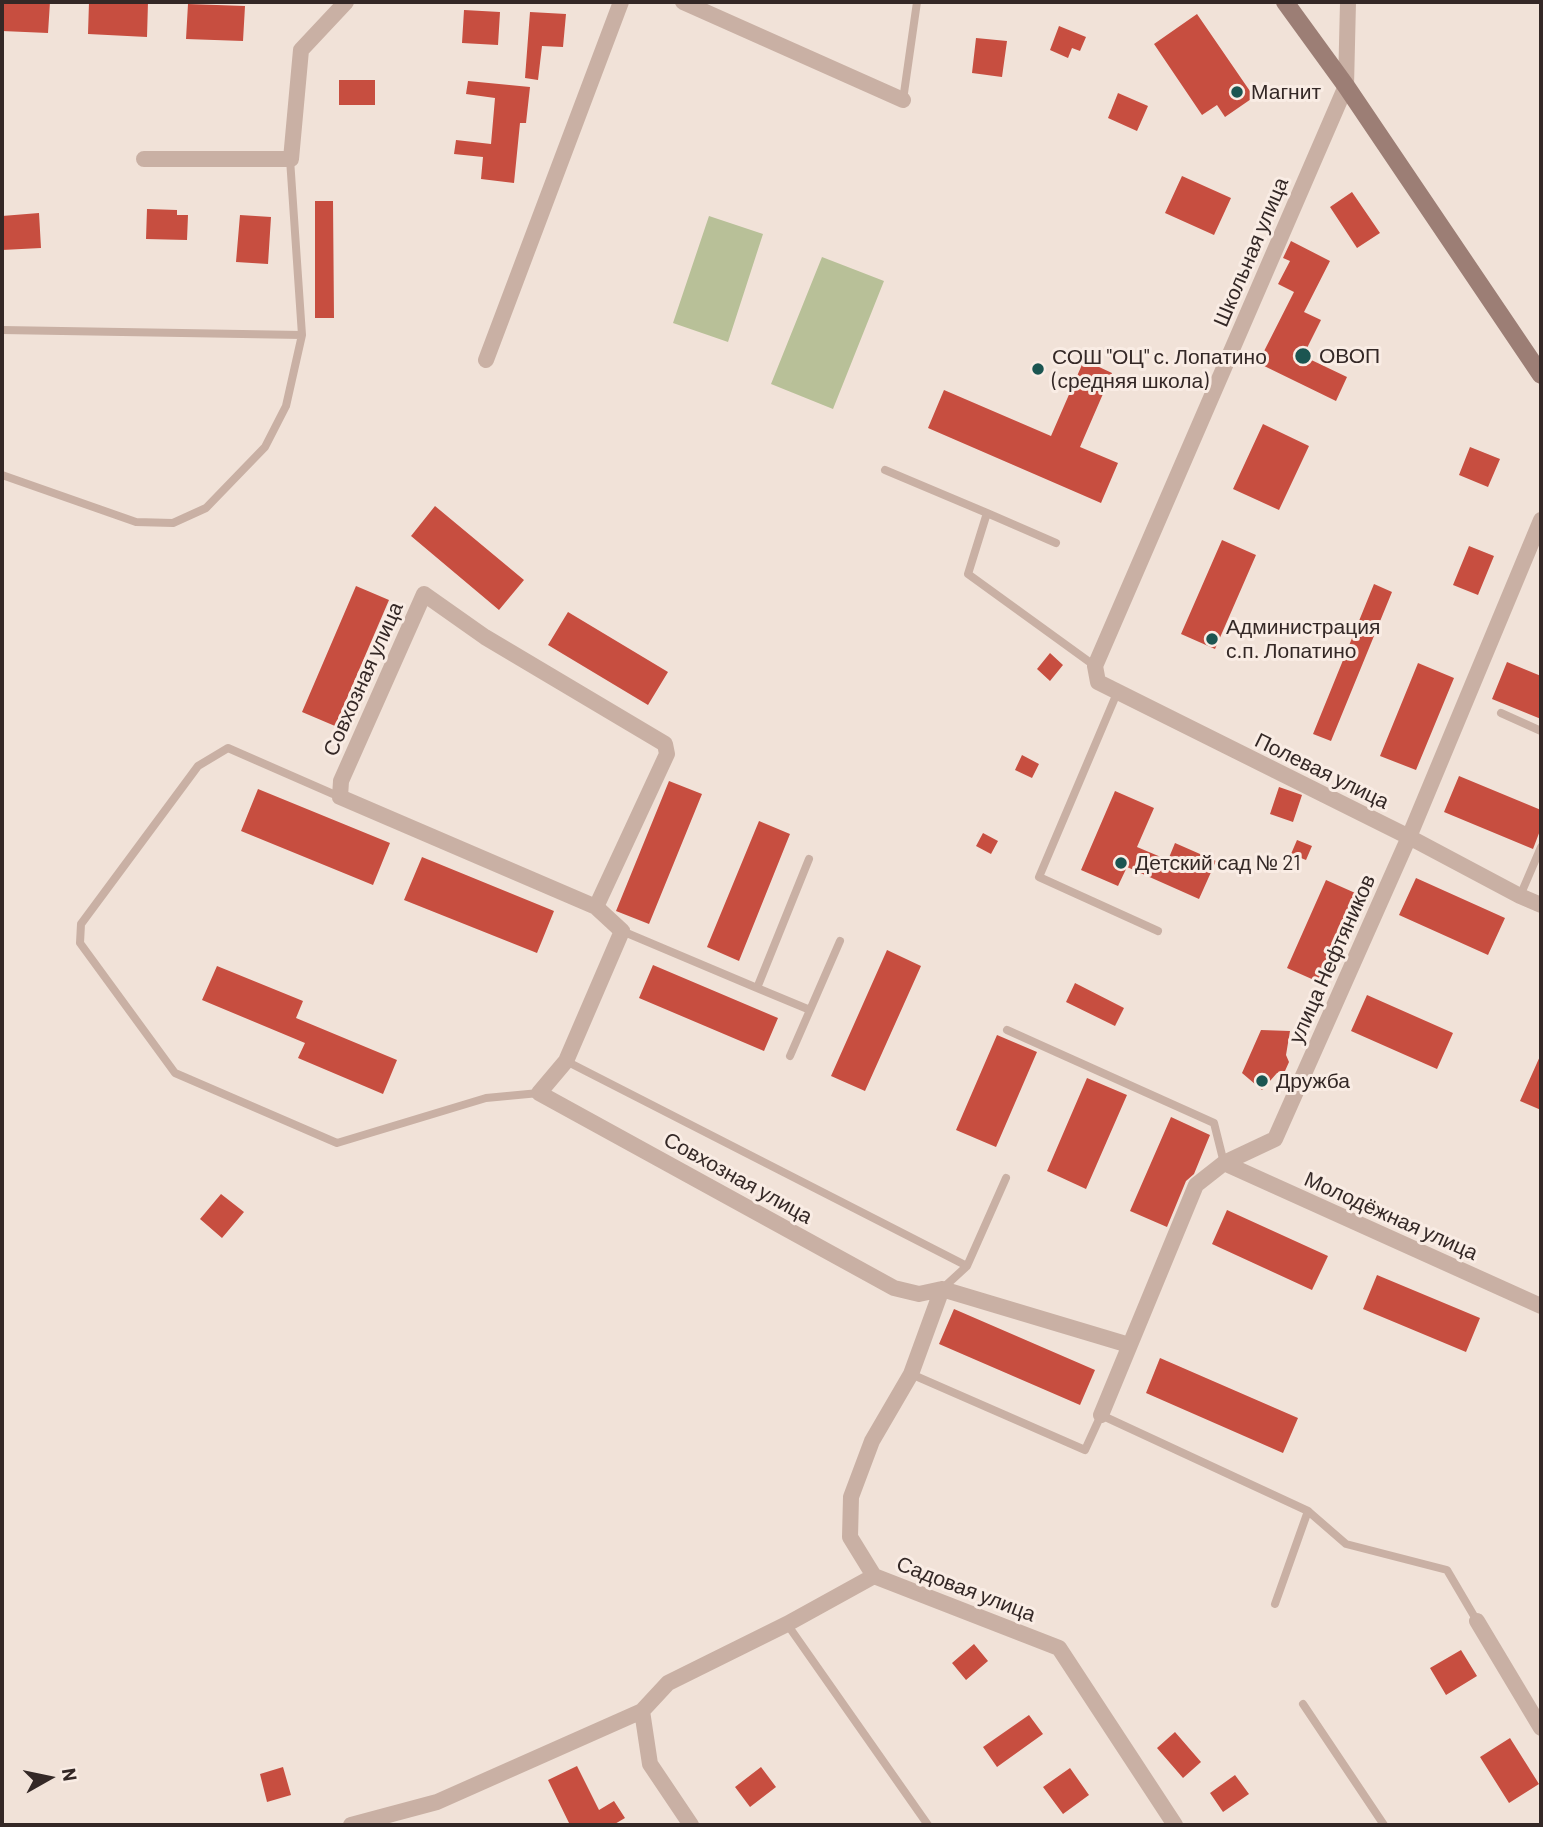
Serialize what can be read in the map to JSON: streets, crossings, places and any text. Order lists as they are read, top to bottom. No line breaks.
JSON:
{"streets":{"street":["Школьная улица","Совхозная улица","Полевая улица","улица Нефтяников","Молодёжная улица","Садовая улица"]},"crossings":[["Школьная улица","Полевая улица"],["Совхозная улица","улица Нефтяников"],["Совхозная улица","Садовая улица"],["Полевая улица","улица Нефтяников"],["улица Нефтяников","Молодёжная улица"]],"places":["Магнит","ОВОП","СОШ \"ОЦ\" с. Лопатино (средняя школа)","Администрация с.п. Лопатино","Детский сад № 21","Дружба"],"north":"right"}
